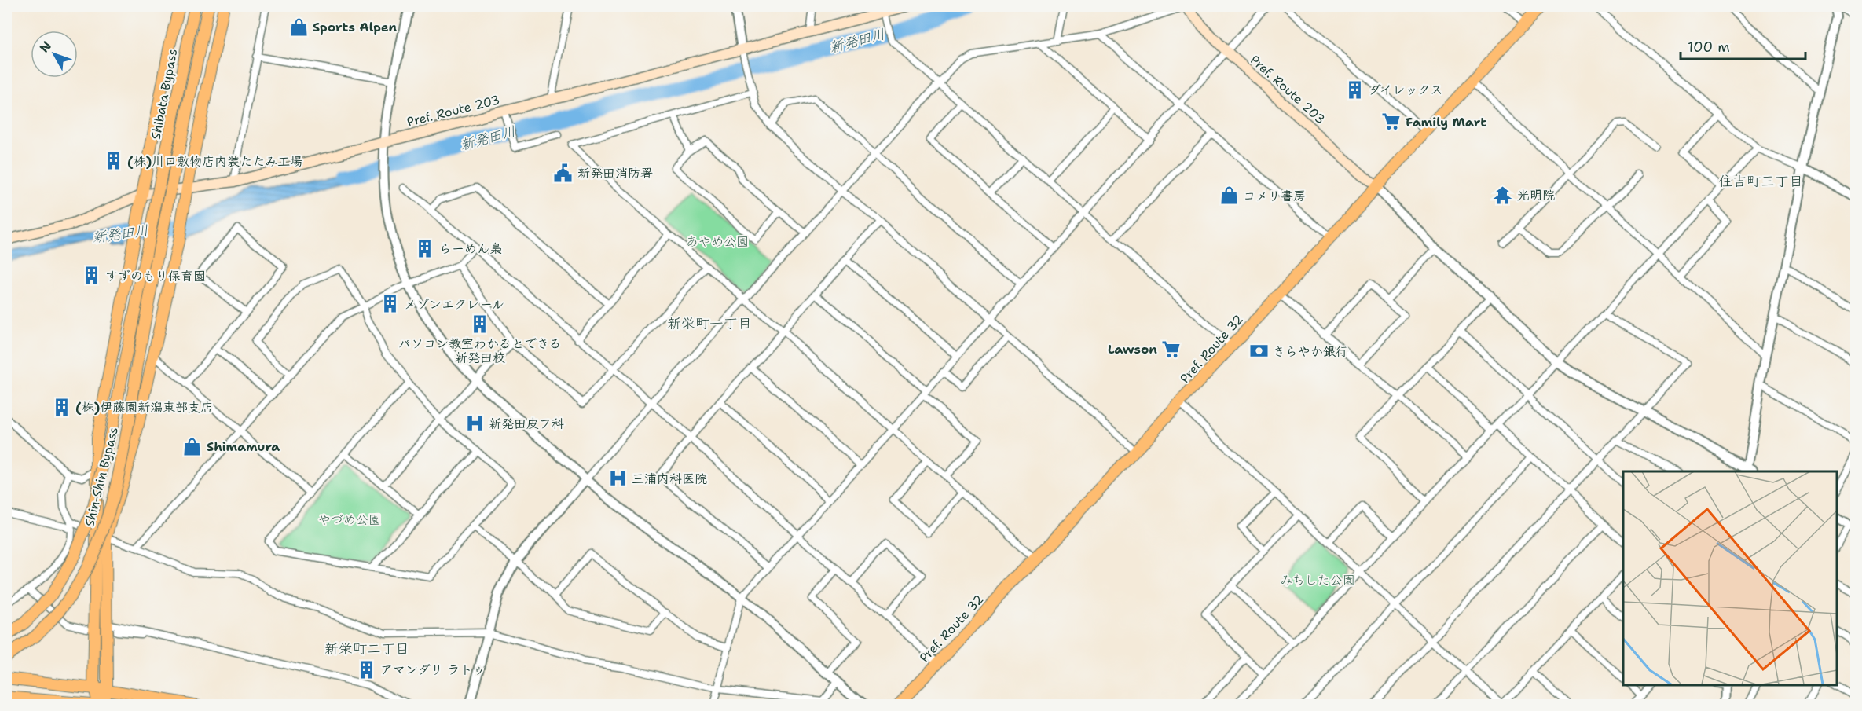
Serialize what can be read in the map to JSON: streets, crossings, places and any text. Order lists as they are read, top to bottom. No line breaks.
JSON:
{"streets":{"main road":["Pref. Route 203","Shibata Bypass","Pref. Route 32","Shin-Shin Bypass"]},"crossings":[["Pref. Route 203","Pref. Route 32"],["Shibata Bypass","Shin-Shin Bypass"]],"districts":["住吉町三丁目","新栄町一丁目","新栄町二丁目"],"water":["新発田川"],"parks":["あやめ公園","やづめ公園","みちした公園"],"places":{"shop":["Sports Alpen","コメリ書房","Shimamura"],"building":["ダイレックス","(株)川口敷物店内装たたみ工場","らーめん梟","すずのもり保育園","メゾンエクレール","パソコン教室わかるとできる 新発田校","(株)伊藤園新潟東部支店","アマンダリ ラトゥ"],"supermarket":["Family Mart","Lawson"],"public building":["新発田消防署"],"temple":["光明院"],"bank":["きらやか銀行"],"hospital":["新発田皮フ科","三浦内科医院"]},"scale_bar":"100 m","north":"top left"}
